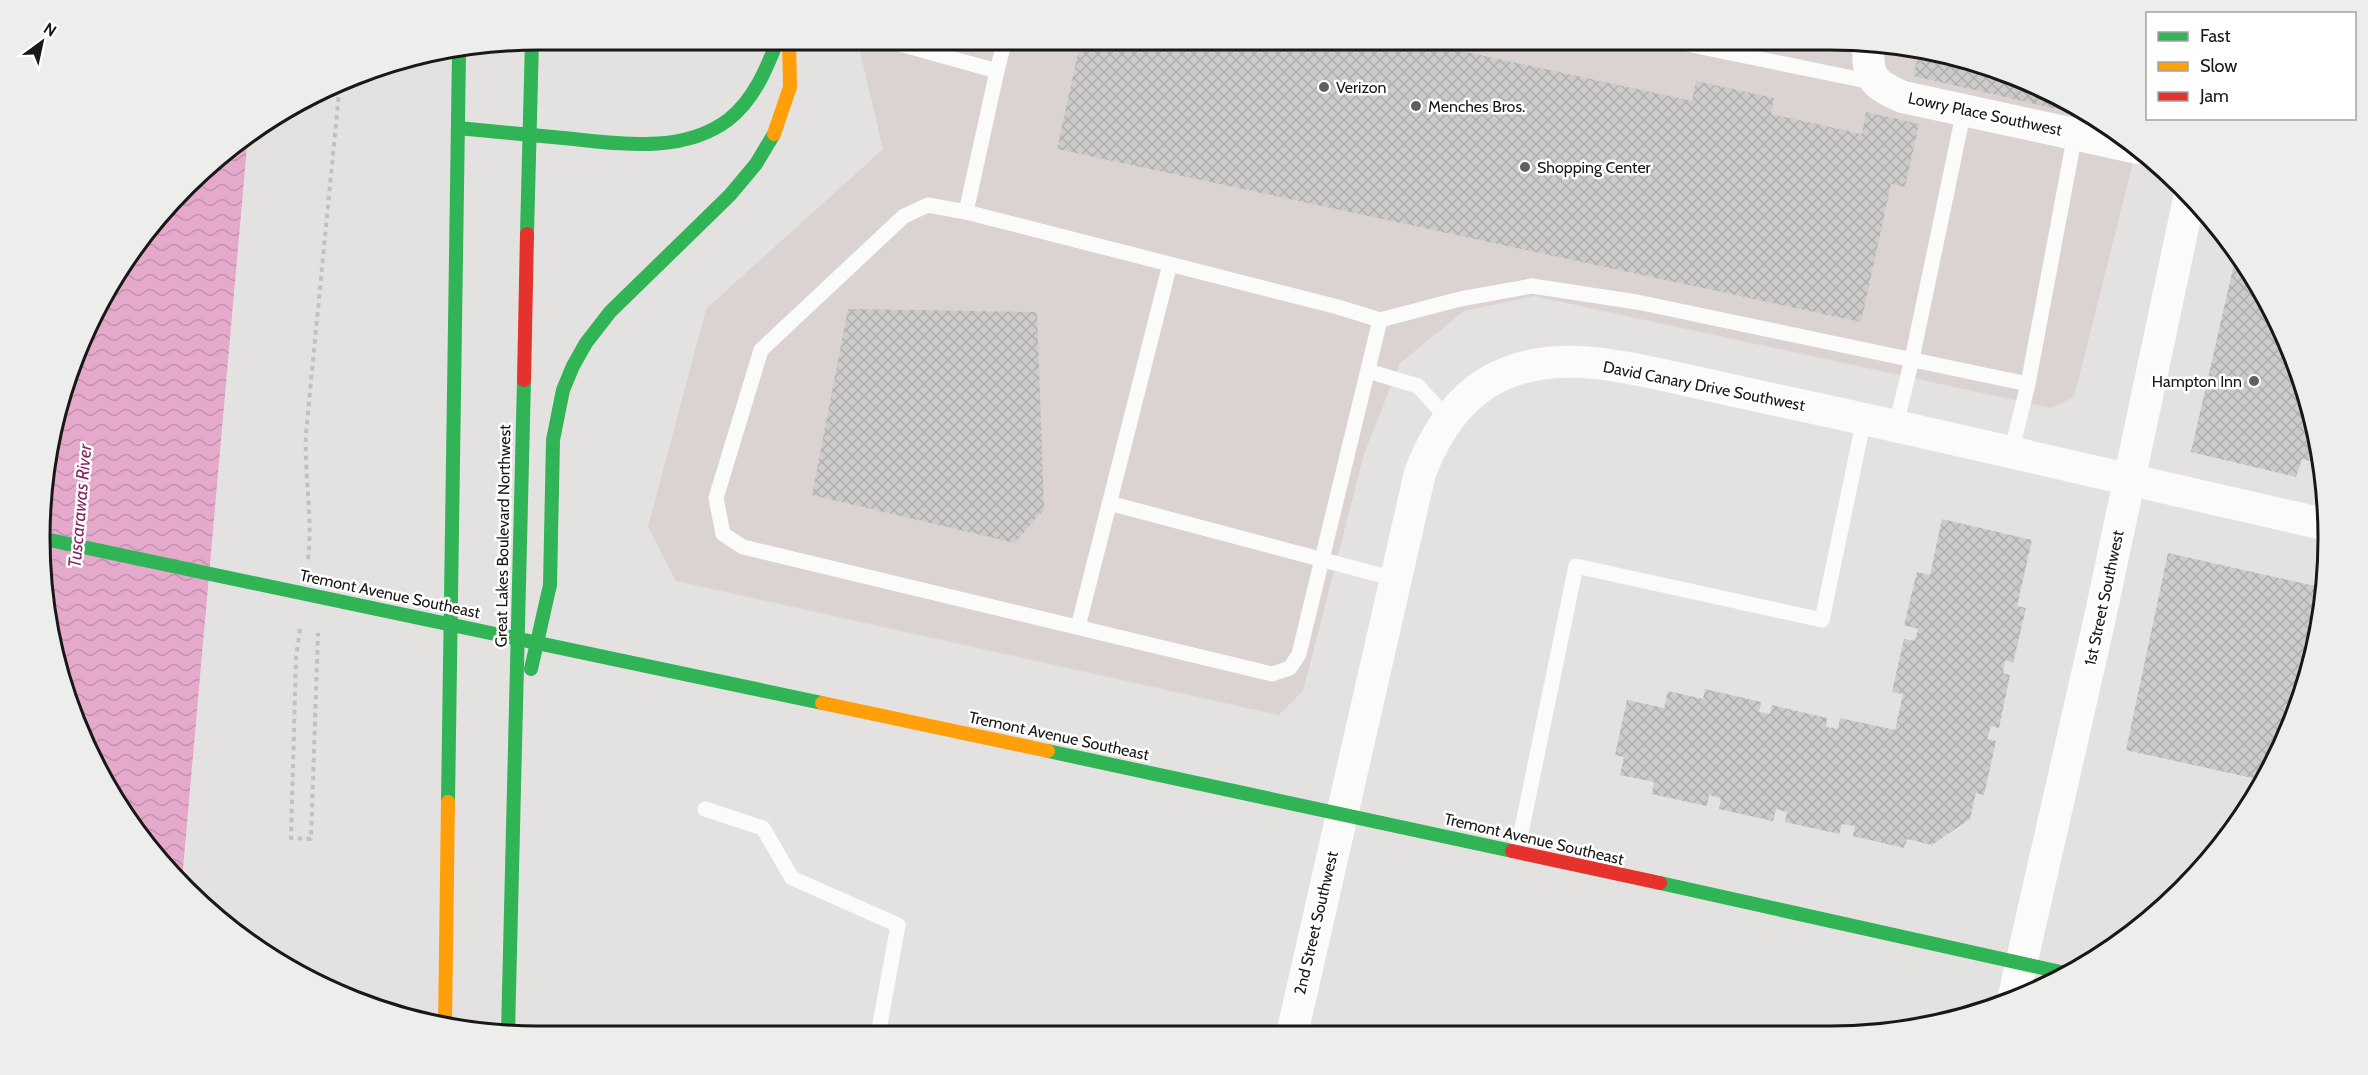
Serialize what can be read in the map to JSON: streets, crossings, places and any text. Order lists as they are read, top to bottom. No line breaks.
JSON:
{"streets":{"main road":["Great Lakes Boulevard Northwest","Tremont Avenue Southeast"],"street":["Lowry Place Southwest","David Canary Drive Southwest","1st Street Southwest","2nd Street Southwest"]},"crossings":[["David Canary Drive Southwest","Tremont Avenue Southeast"],["David Canary Drive Southwest","1st Street Southwest"],["David Canary Drive Southwest","2nd Street Southwest"],["Tremont Avenue Southeast","1st Street Southwest"],["Tremont Avenue Southeast","2nd Street Southwest"]],"water":["Tuscarawas River"],"places":["Verizon","Menches Bros.","Shopping Center","Hampton Inn"],"legend":["Fast","Slow","Jam"],"north":"top right"}
